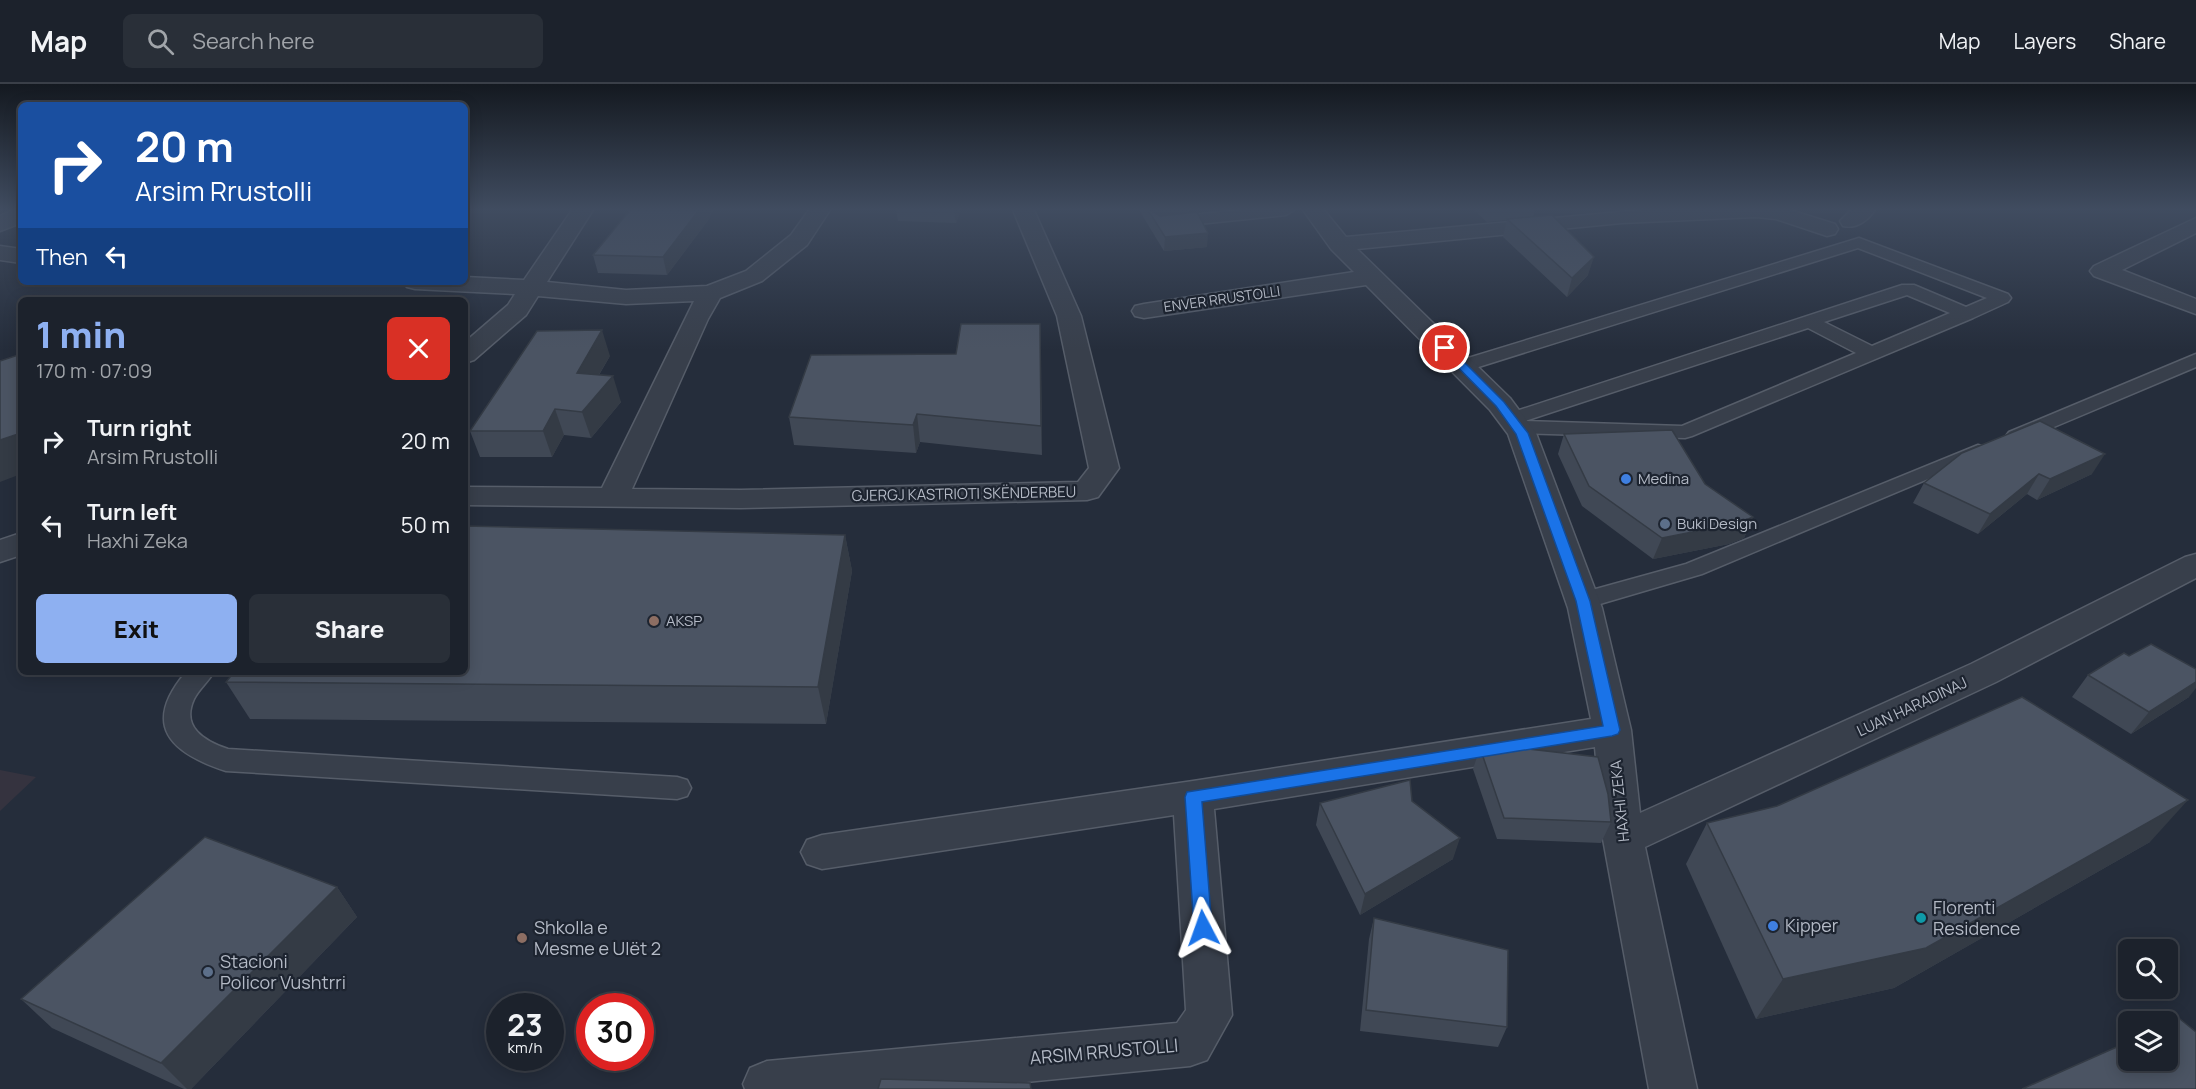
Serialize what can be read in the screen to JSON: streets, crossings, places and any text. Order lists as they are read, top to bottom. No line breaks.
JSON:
{"streets":{"street":["ENVER RRUSTOLLI","GJERGJ KASTRIOTI SKËNDERBEU","LUAN HARADINAJ","HAXHI ZEKA","ARSIM RRUSTOLLI"]},"crossings":[["ENVER RRUSTOLLI","HAXHI ZEKA"],["LUAN HARADINAJ","HAXHI ZEKA"]],"places":["Medina","Buki Design","AKSP","Florenti Residence","Kipper","Shkolla e Mesme e Ulët 2","Stacioni Policor Vushtrri"],"page":{"header":"Map","search":"Search here","nav":["Map","Layers","Share"],"turn":["20 m","Arsim Rrustolli"],"then":"Then","heading":["1 min","170 m · 07:09"],"list":[{"name":"Turn right","note":"Arsim Rrustolli","value":"20 m"},{"name":"Turn left","note":"Haxhi Zeka","value":"50 m"}],"buttons":["Exit","Share"],"speed":"23 km/h","limit":"30"}}
